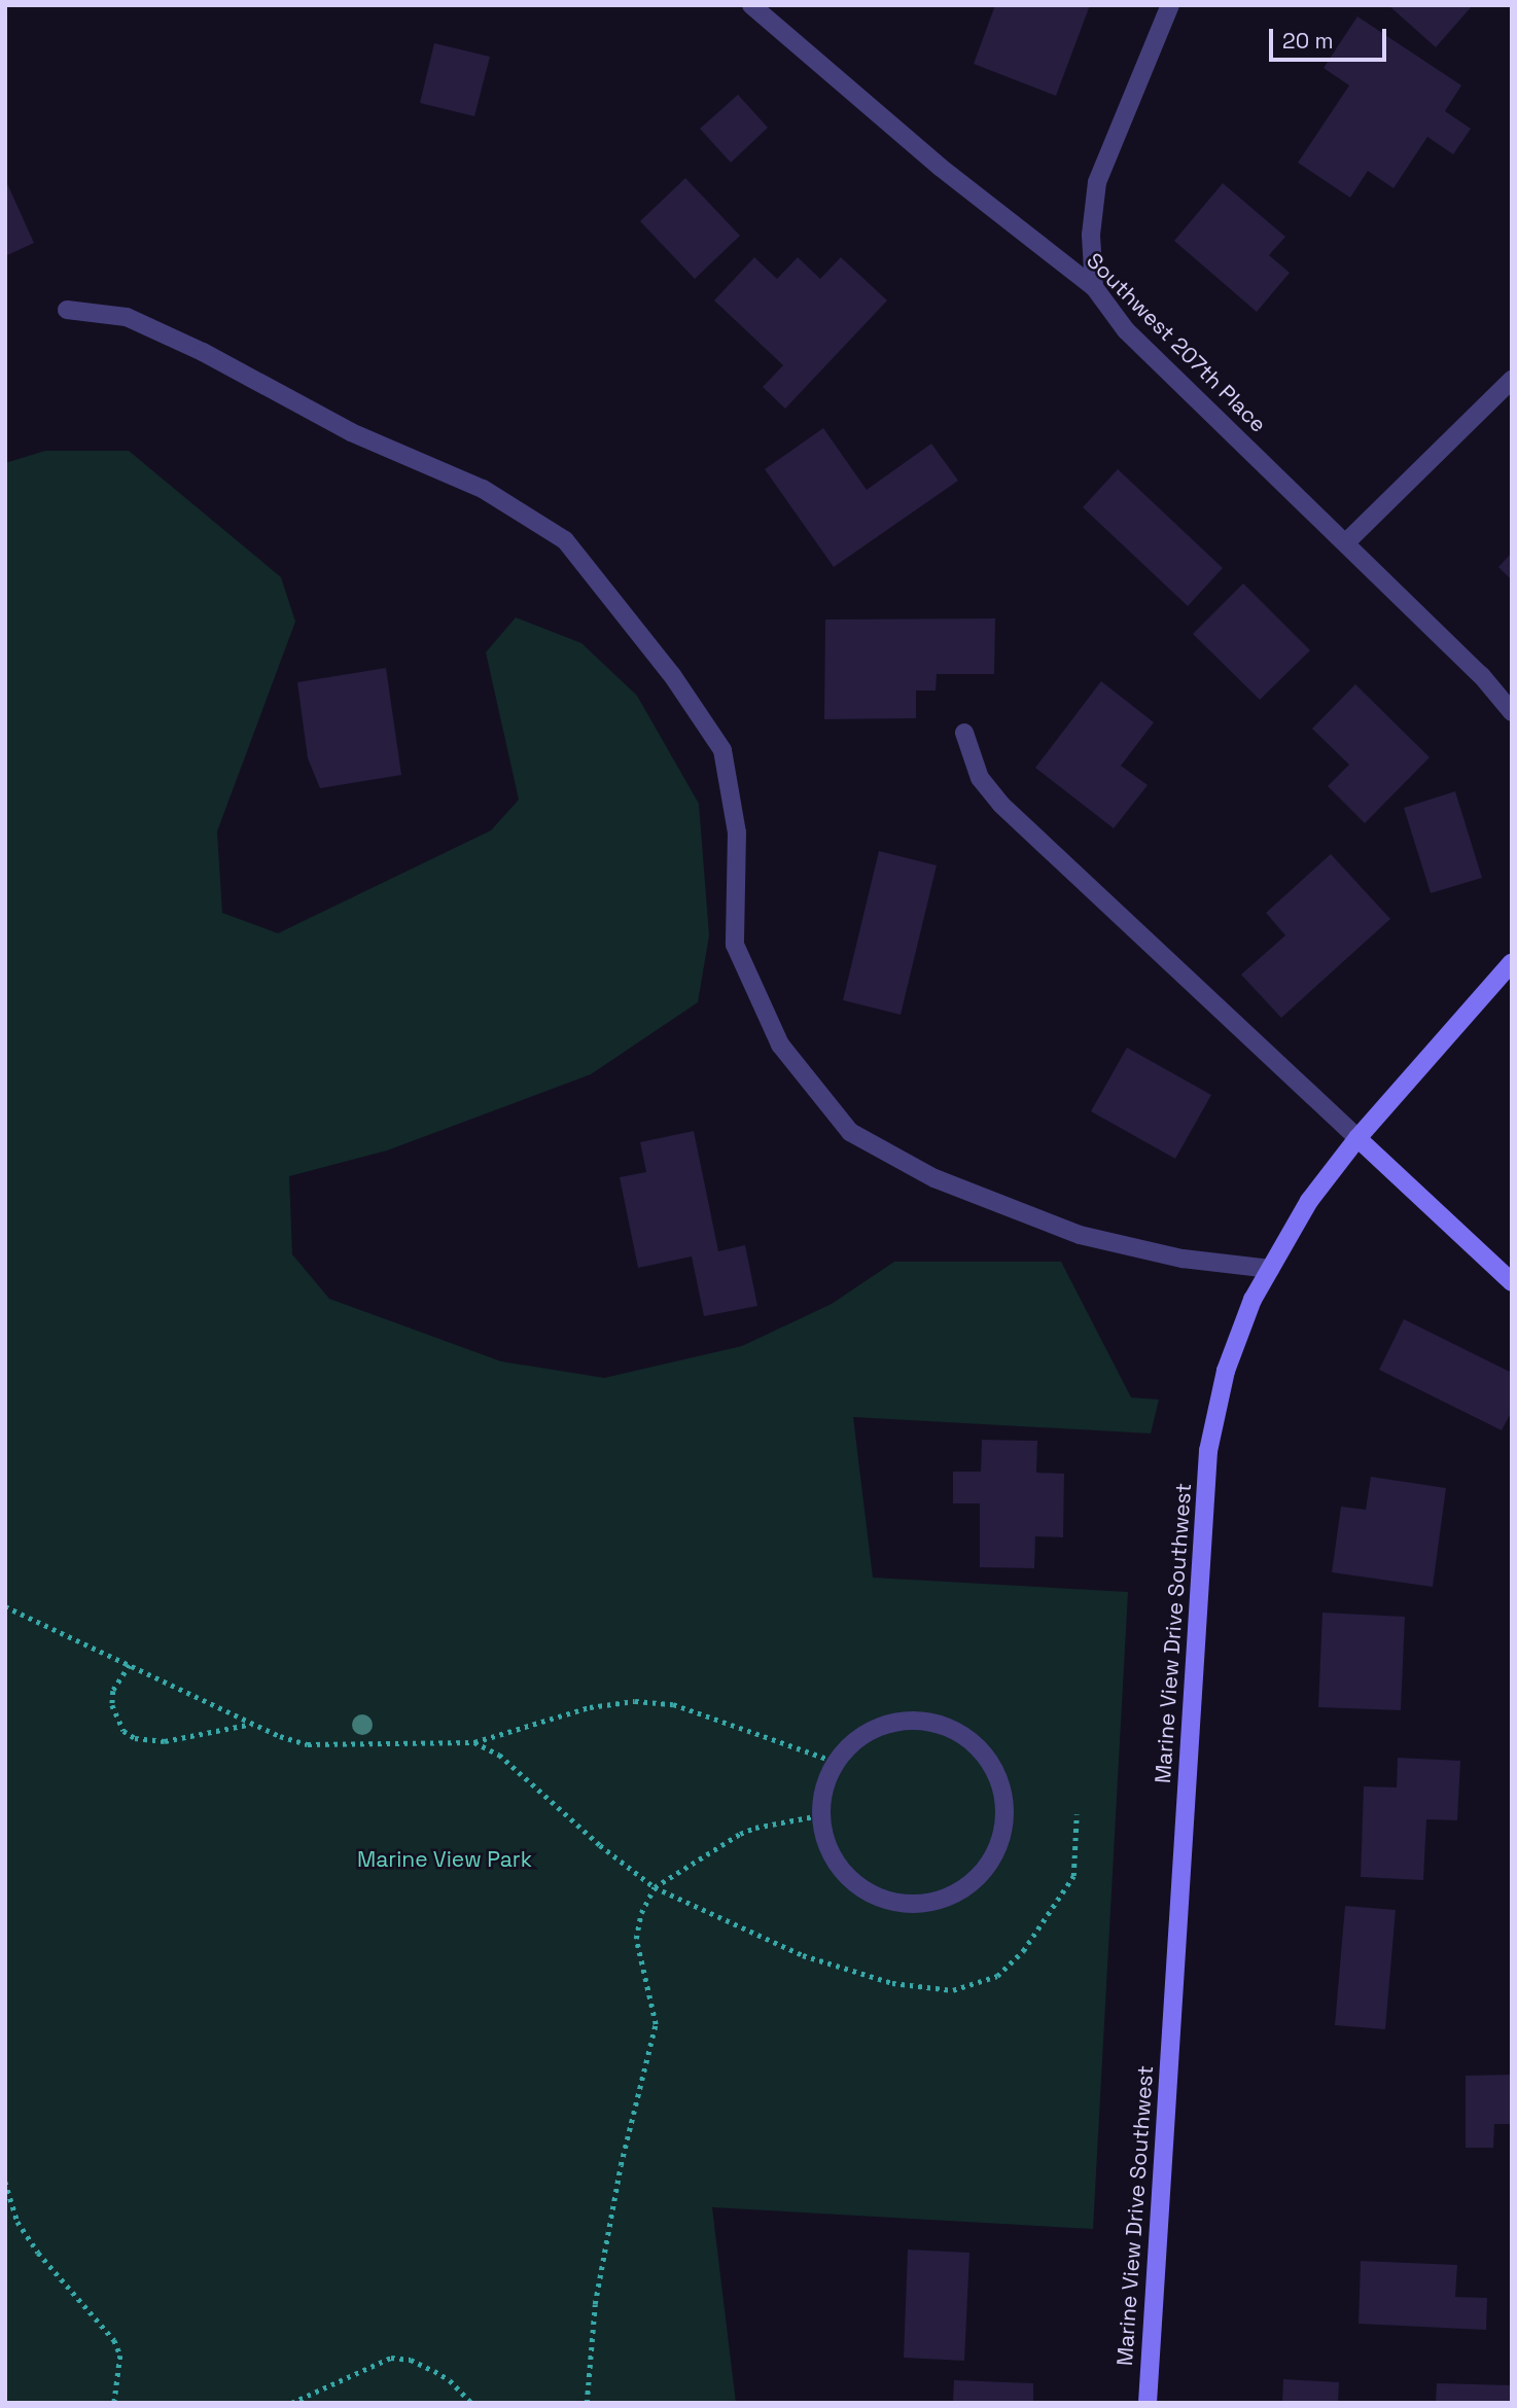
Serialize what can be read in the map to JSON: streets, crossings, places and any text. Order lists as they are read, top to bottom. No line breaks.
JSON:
{"streets":{"street":["Southwest 207th Place","Marine View Drive Southwest"]},"parks":["Marine View Park"],"scale_bar":"20 m"}
